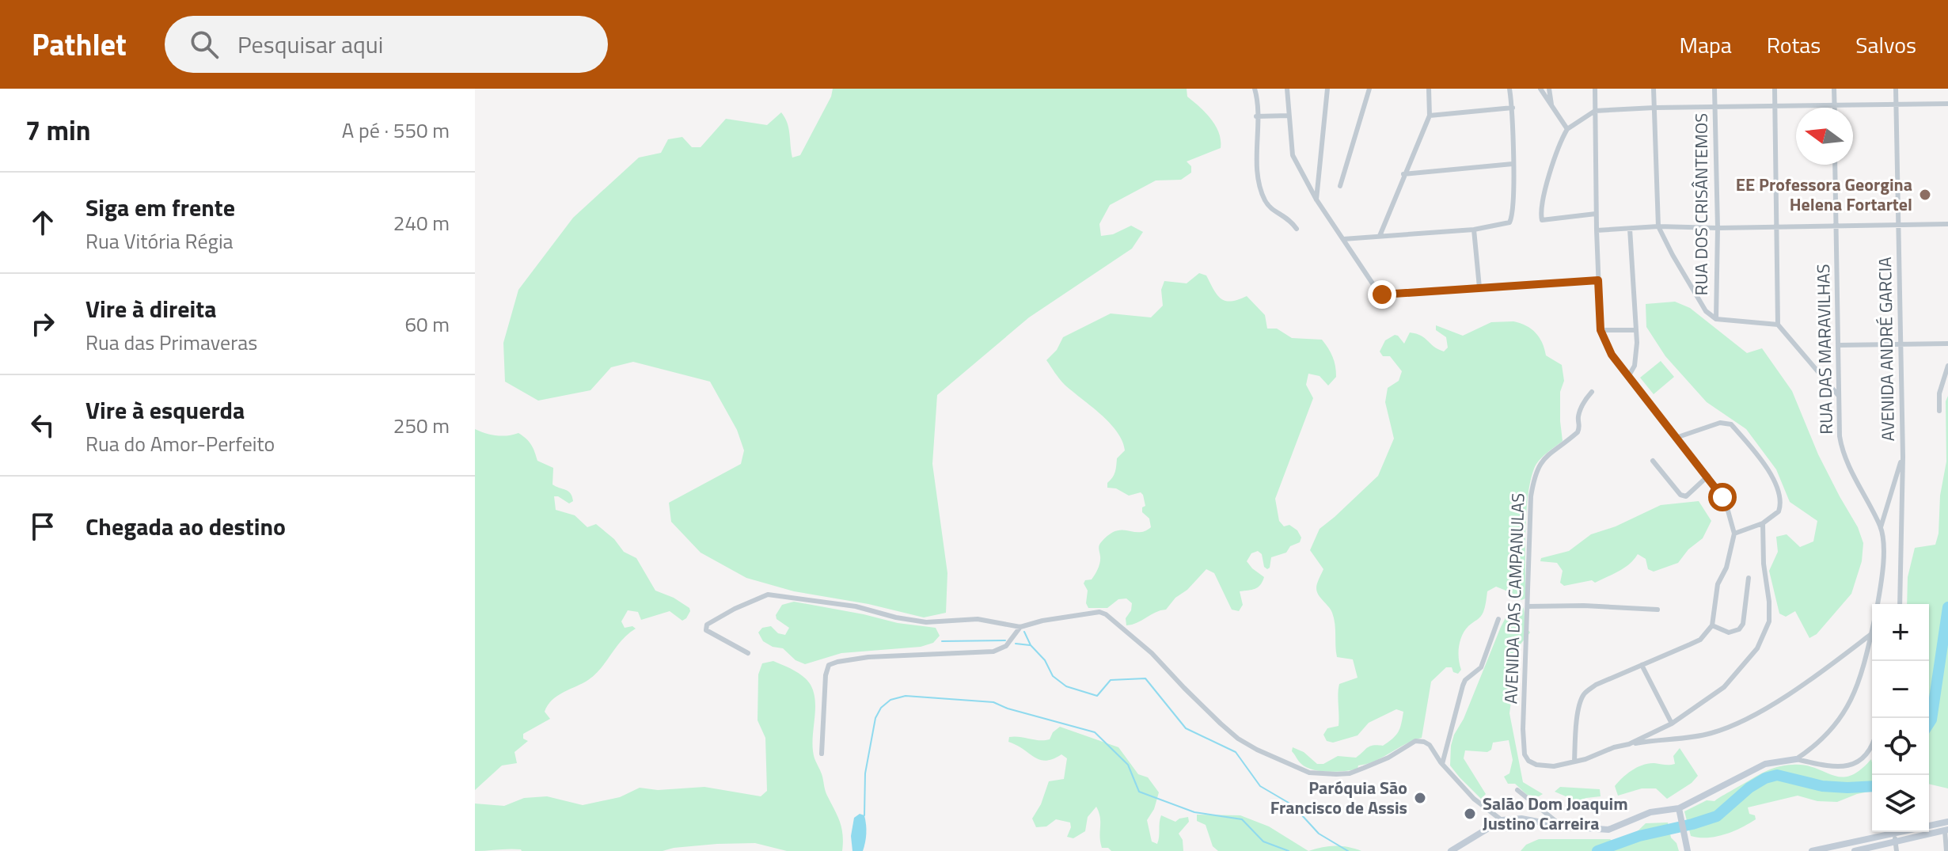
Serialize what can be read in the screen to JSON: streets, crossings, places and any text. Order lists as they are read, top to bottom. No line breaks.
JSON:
{"streets":{"street":["RUA DOS CRISÂNTEMOS","RUA DAS MARAVILHAS","AVENIDA ANDRÉ GARCIA","AVENIDA DAS CAMPANULAS"]},"places":["EE Professora Georgina Helena Fortartel","Paróquia São Francisco de Assis","Salão Dom Joaquim Justino Carreira"],"north":"left","page":{"header":"Pathlet","search":"Pesquisar aqui","nav":["Mapa","Rotas","Salvos"],"heading":["7 min","A pé · 550 m"],"list":[["Siga em frente","Rua Vitória Régia","240 m"],["Vire à direita","Rua das Primaveras","60 m"],["Vire à esquerda","Rua do Amor-Perfeito","250 m"],"Chegada ao destino"],"map_buttons":["+","−"]}}
